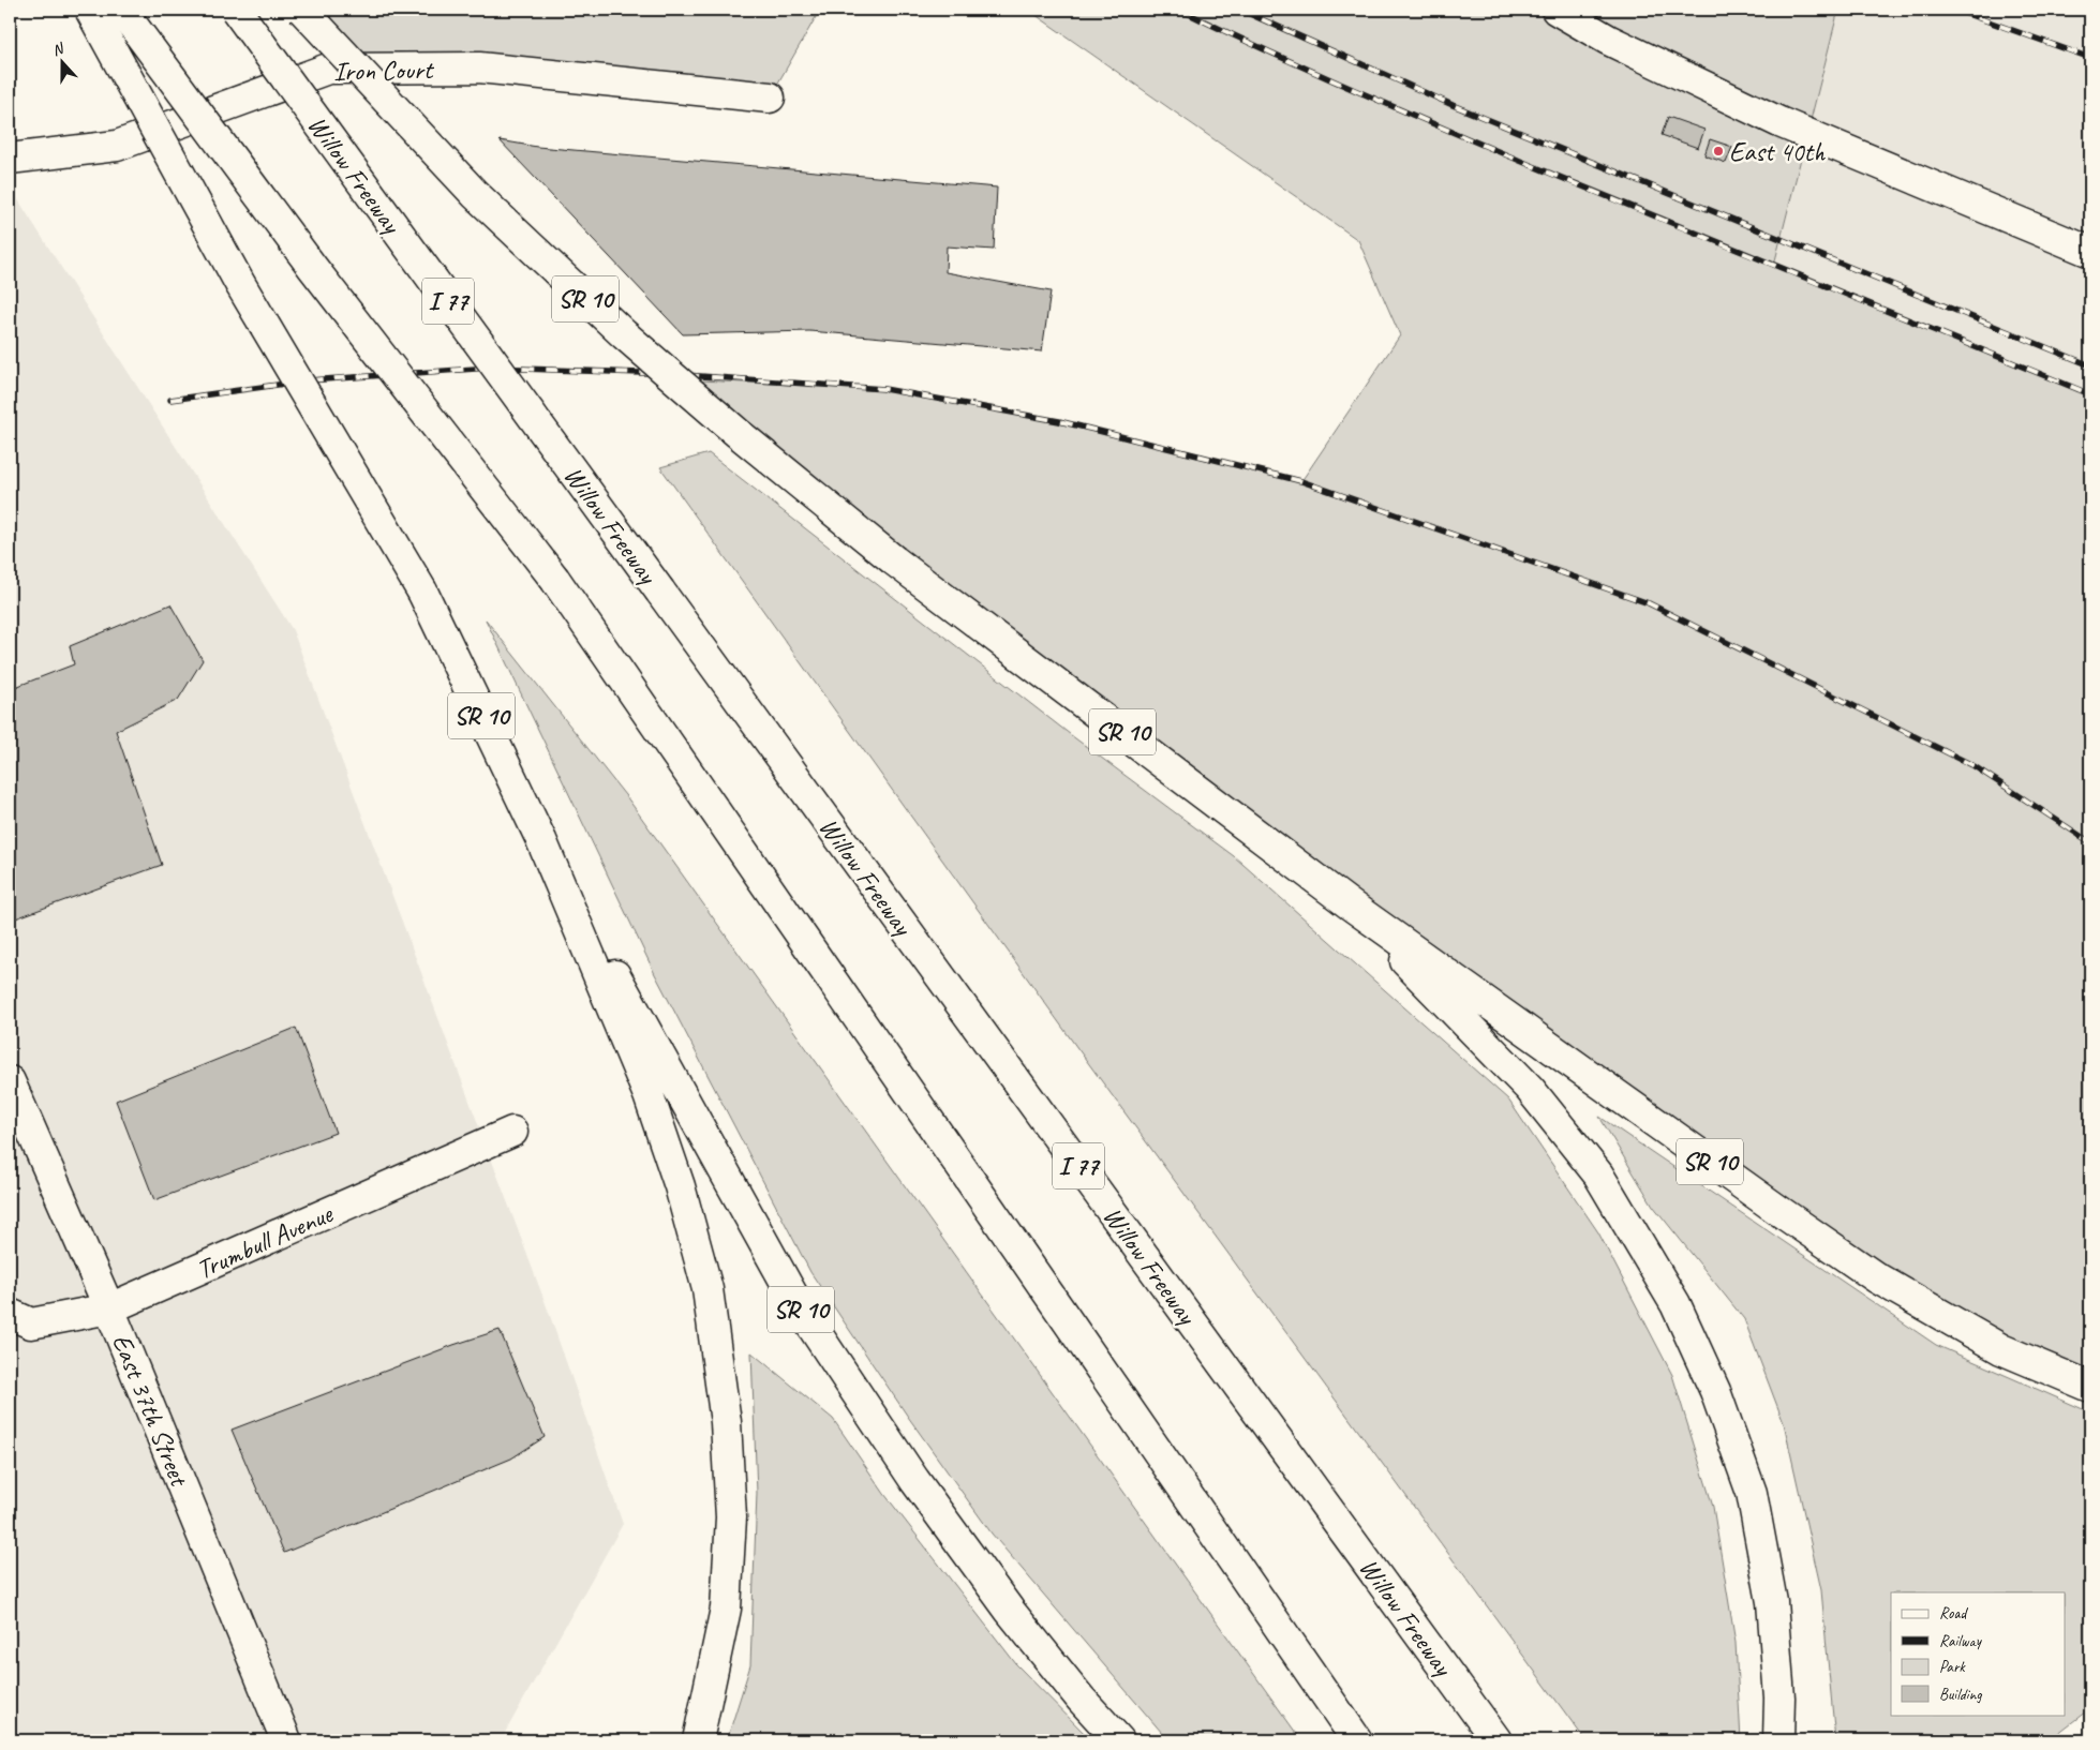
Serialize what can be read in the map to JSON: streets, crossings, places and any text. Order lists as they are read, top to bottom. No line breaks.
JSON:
{"streets":{"main road":["Iron Court","Willow Freeway","SR 10","I 77","Trumbull Avenue","East 37th Street"]},"crossings":[["Trumbull Avenue","East 37th Street"]],"places":["East 40th"],"legend":["Road","Railway","Park","Building"],"north":"top"}
